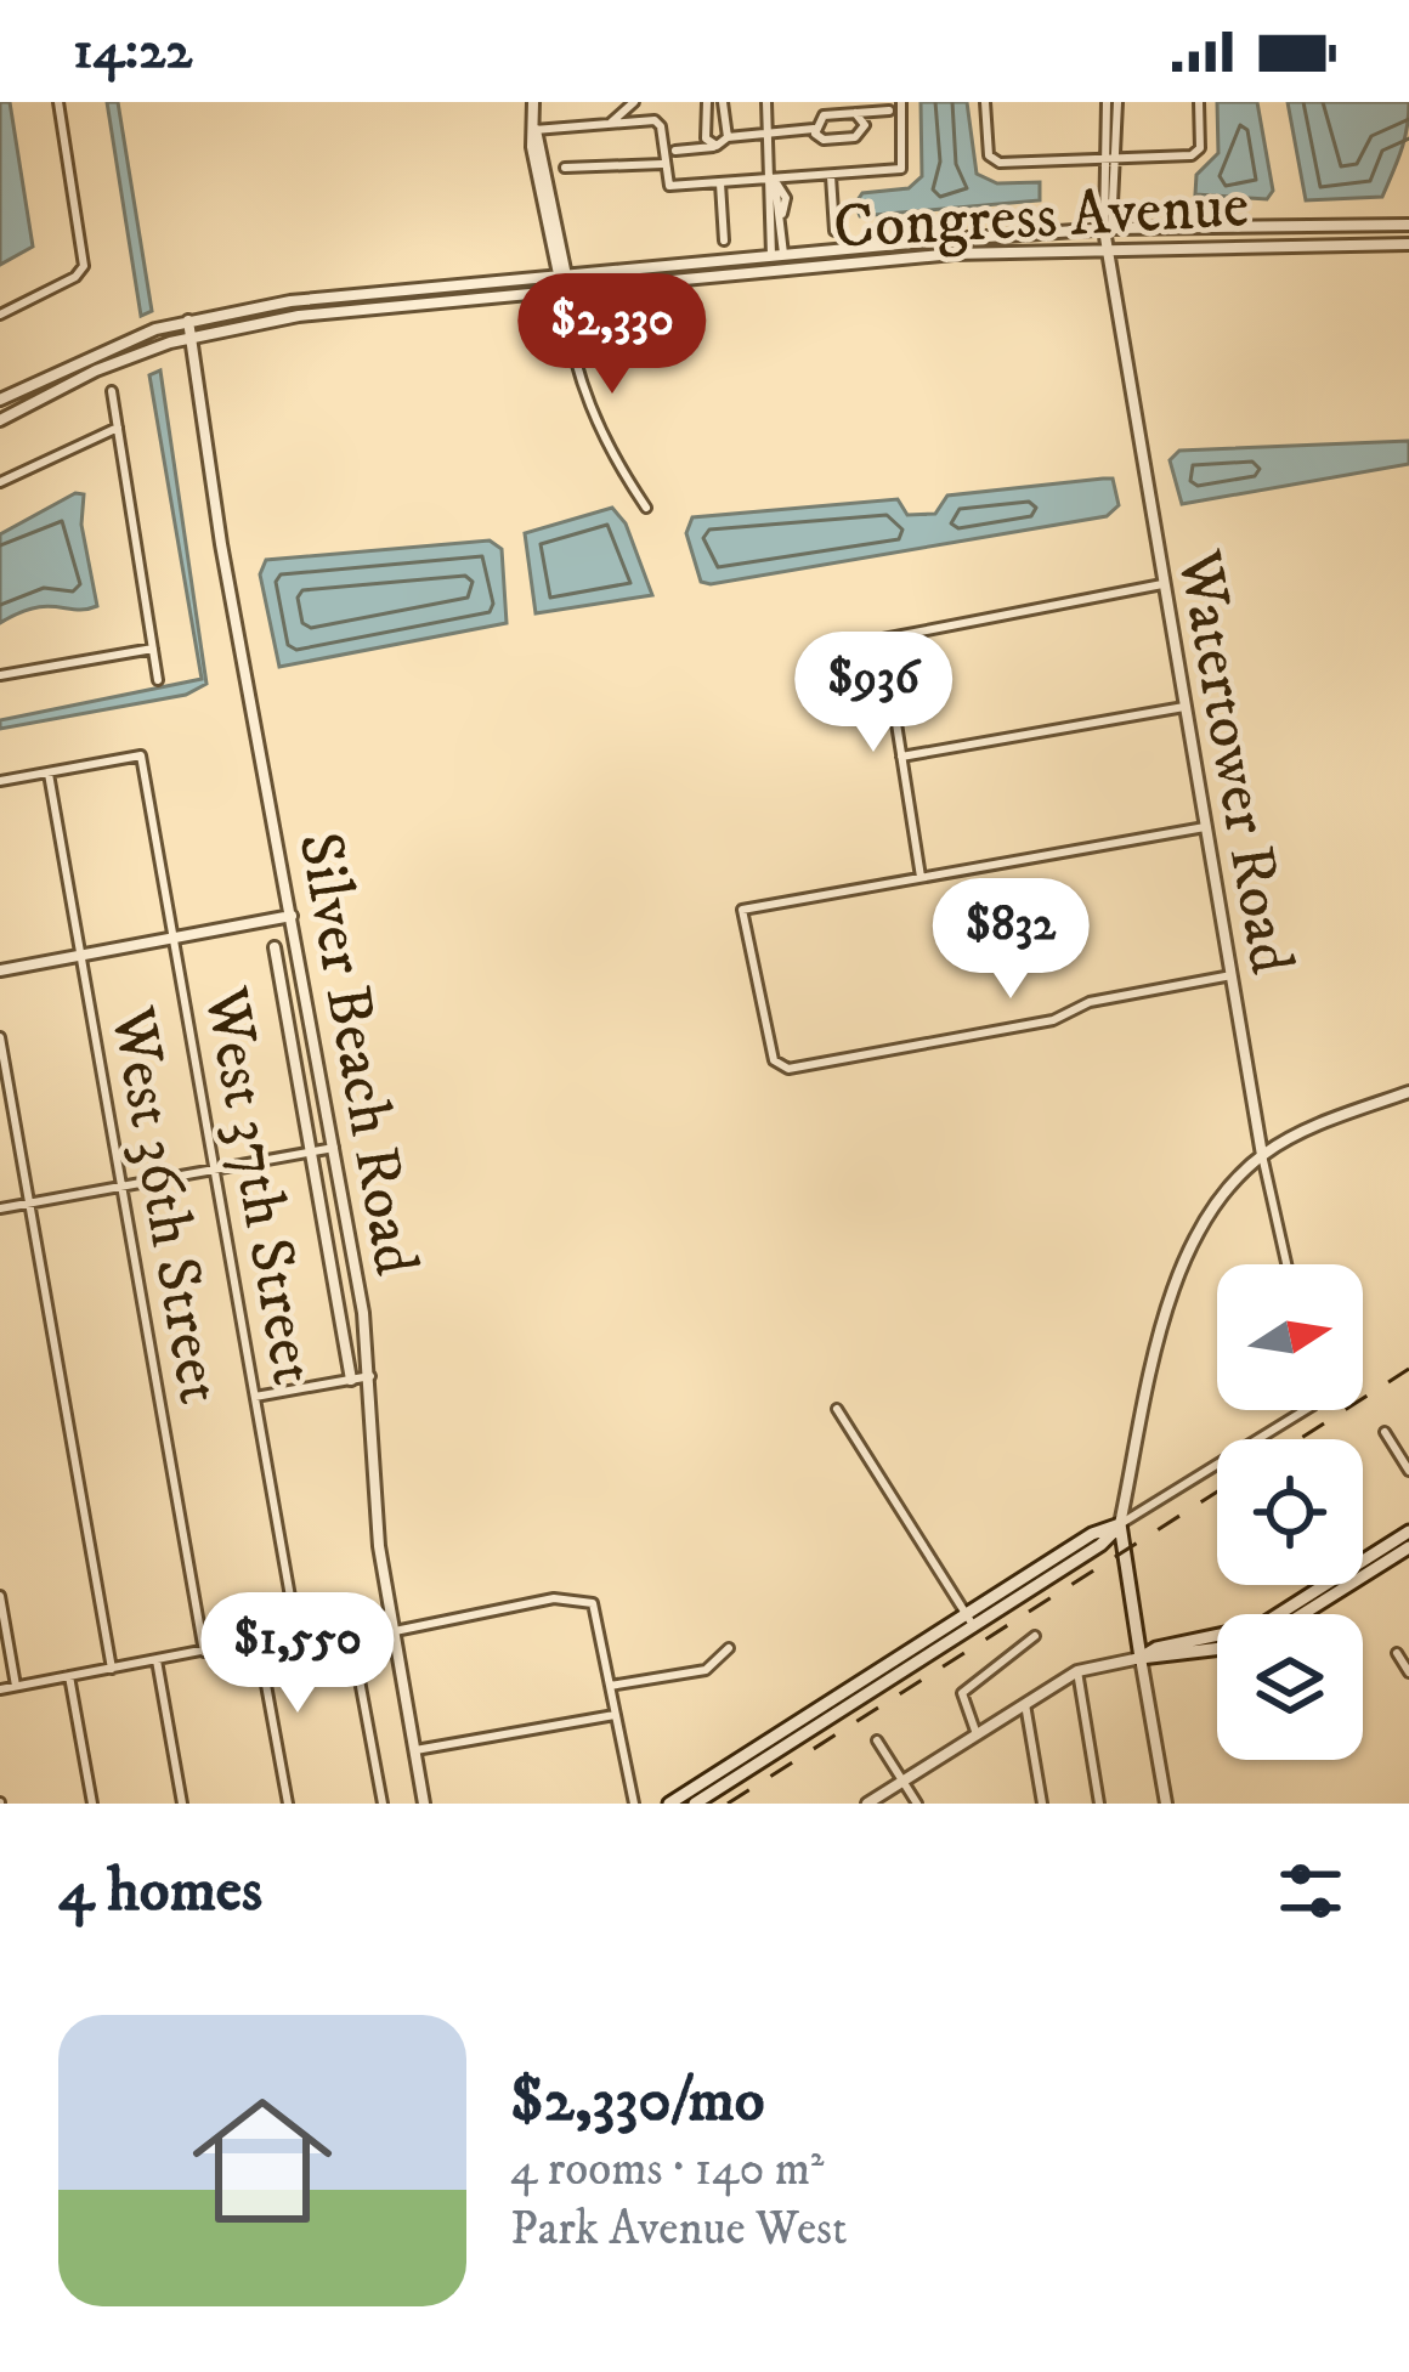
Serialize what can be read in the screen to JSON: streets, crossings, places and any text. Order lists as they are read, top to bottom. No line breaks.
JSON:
{"streets":{"street":["Congress Avenue","Watertower Road","Silver Beach Road","West 37th Street","West 36th Street"]},"crossings":[["Congress Avenue","Watertower Road"],["Congress Avenue","Silver Beach Road"],["West 37th Street","West 36th Street"]],"north":"right","page":{"status":"14:22","price":["$2,330","$936","$832","$1,550"],"heading":"4 homes","list":[{"name":"$2,330/mo","note":"4 rooms · 140 m² · Park Avenue West"}]}}
